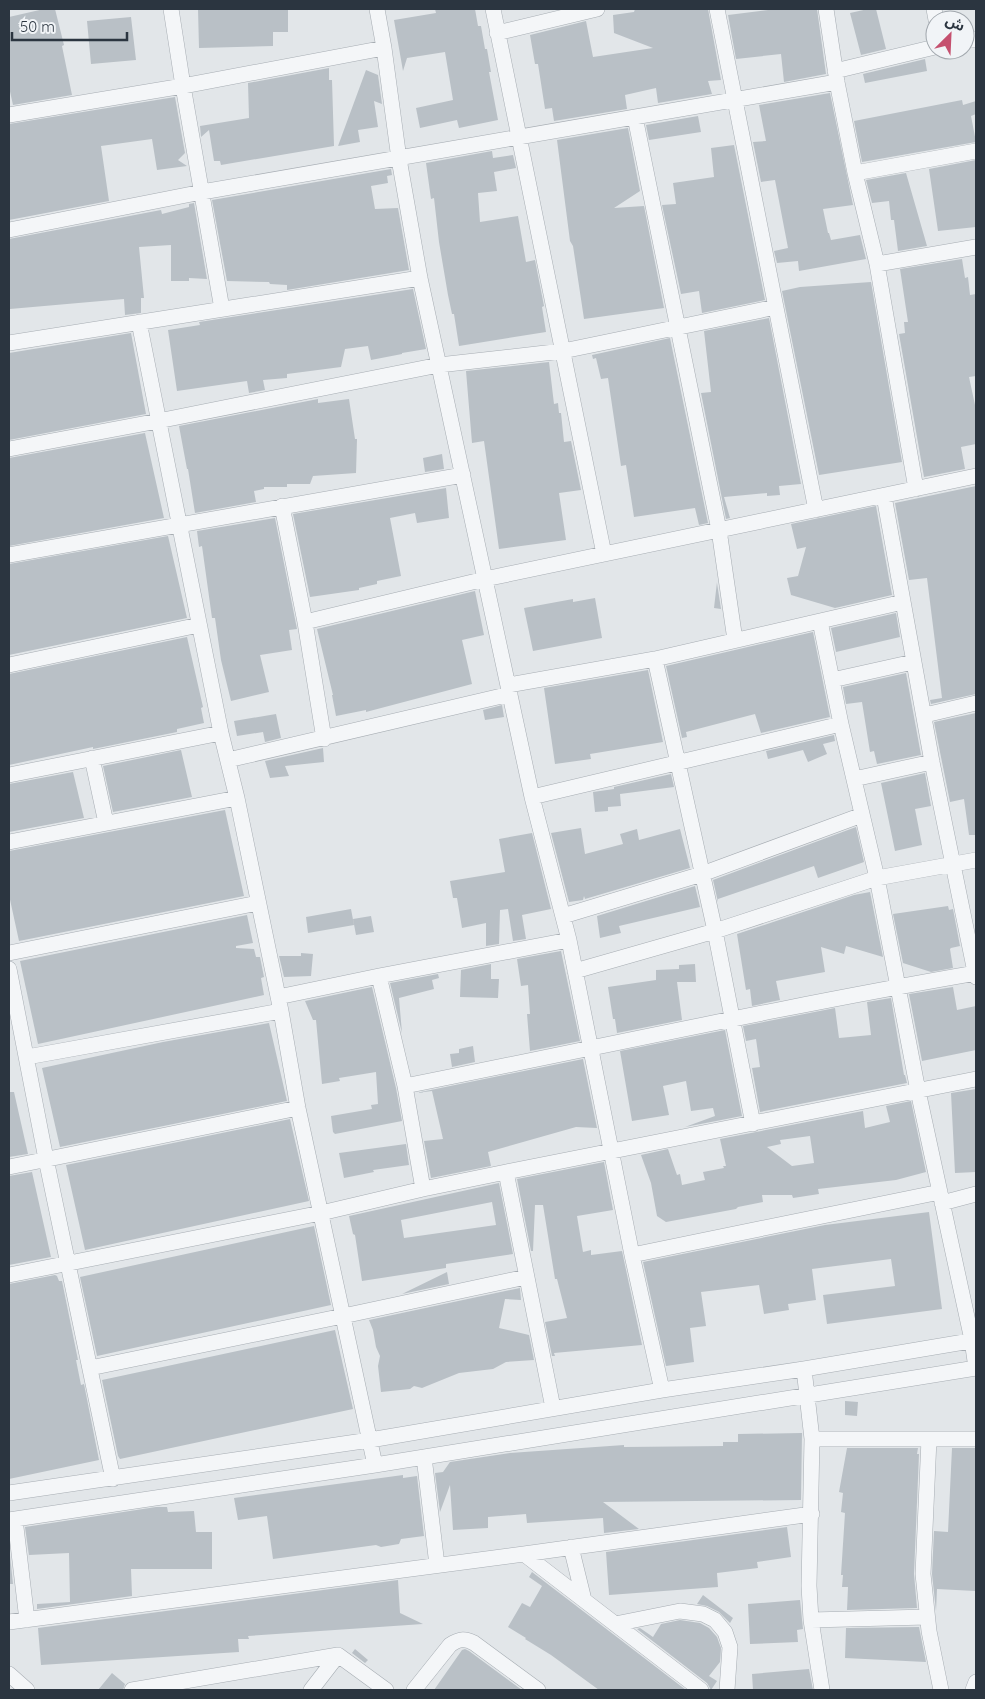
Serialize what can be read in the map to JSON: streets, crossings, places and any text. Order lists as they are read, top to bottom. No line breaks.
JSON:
{"scale_bar":"50 m","north":"top right"}
